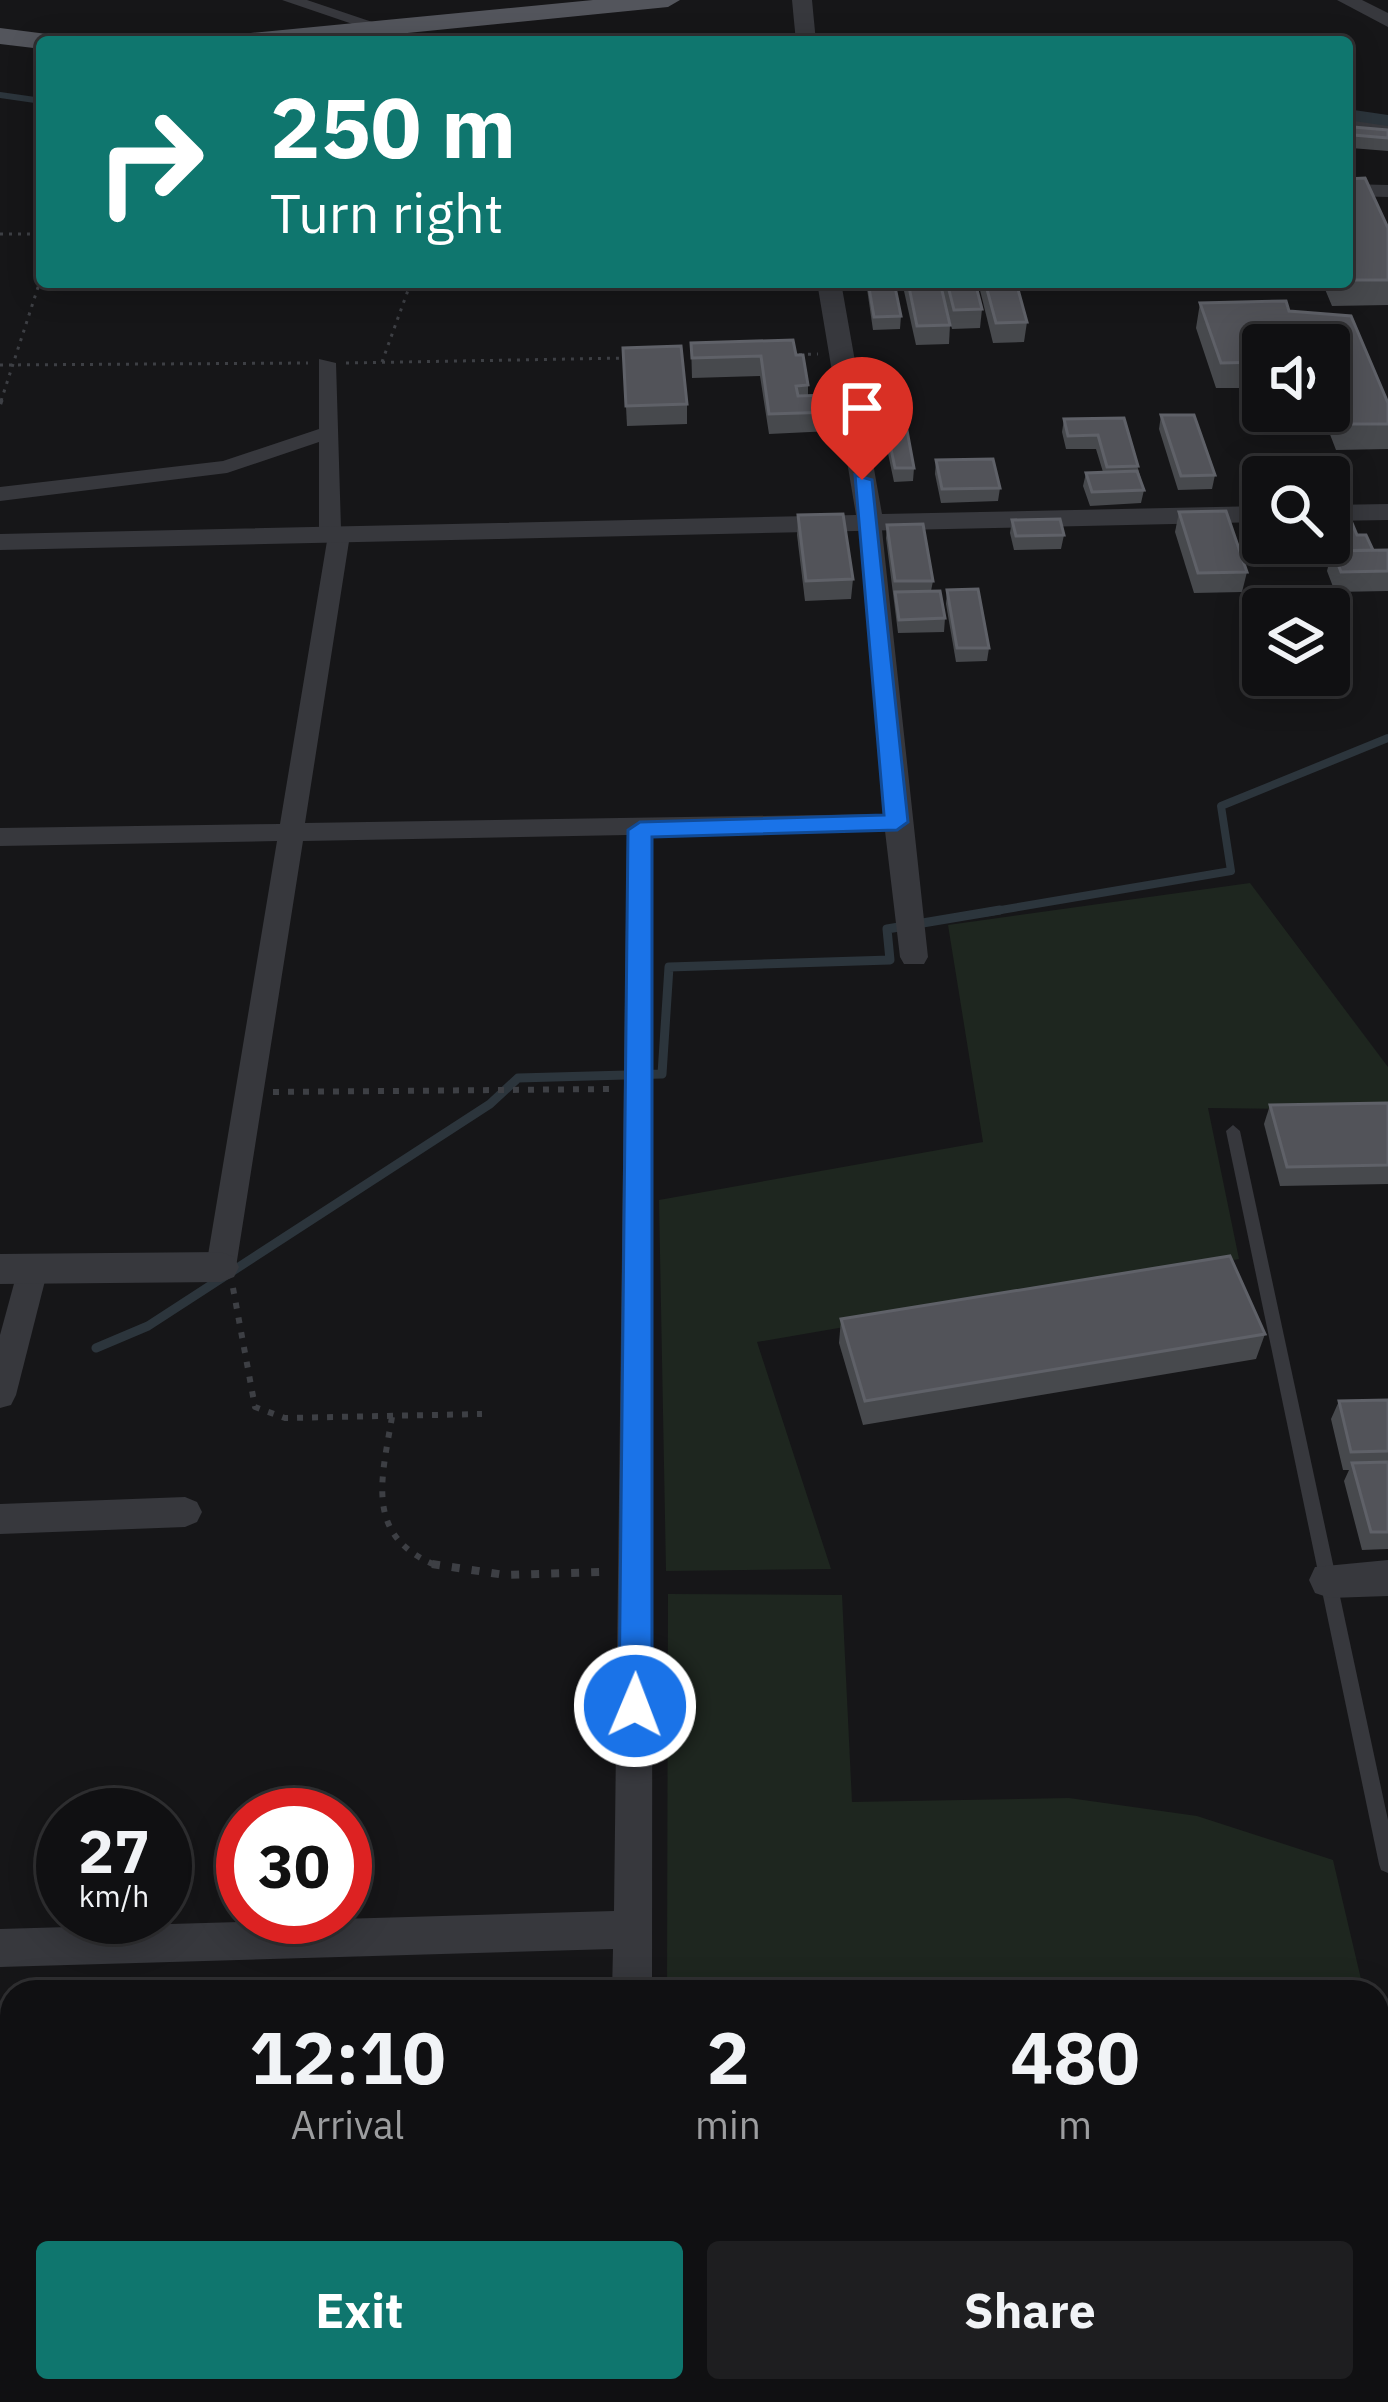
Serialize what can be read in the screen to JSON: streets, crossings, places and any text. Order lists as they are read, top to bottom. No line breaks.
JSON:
{"page":{"turn":["250 m","Turn right"],"speed":"27 km/h","limit":"30","eta":["12:10","Arrival","2","min","480","m"],"buttons":["Exit","Share"]}}
